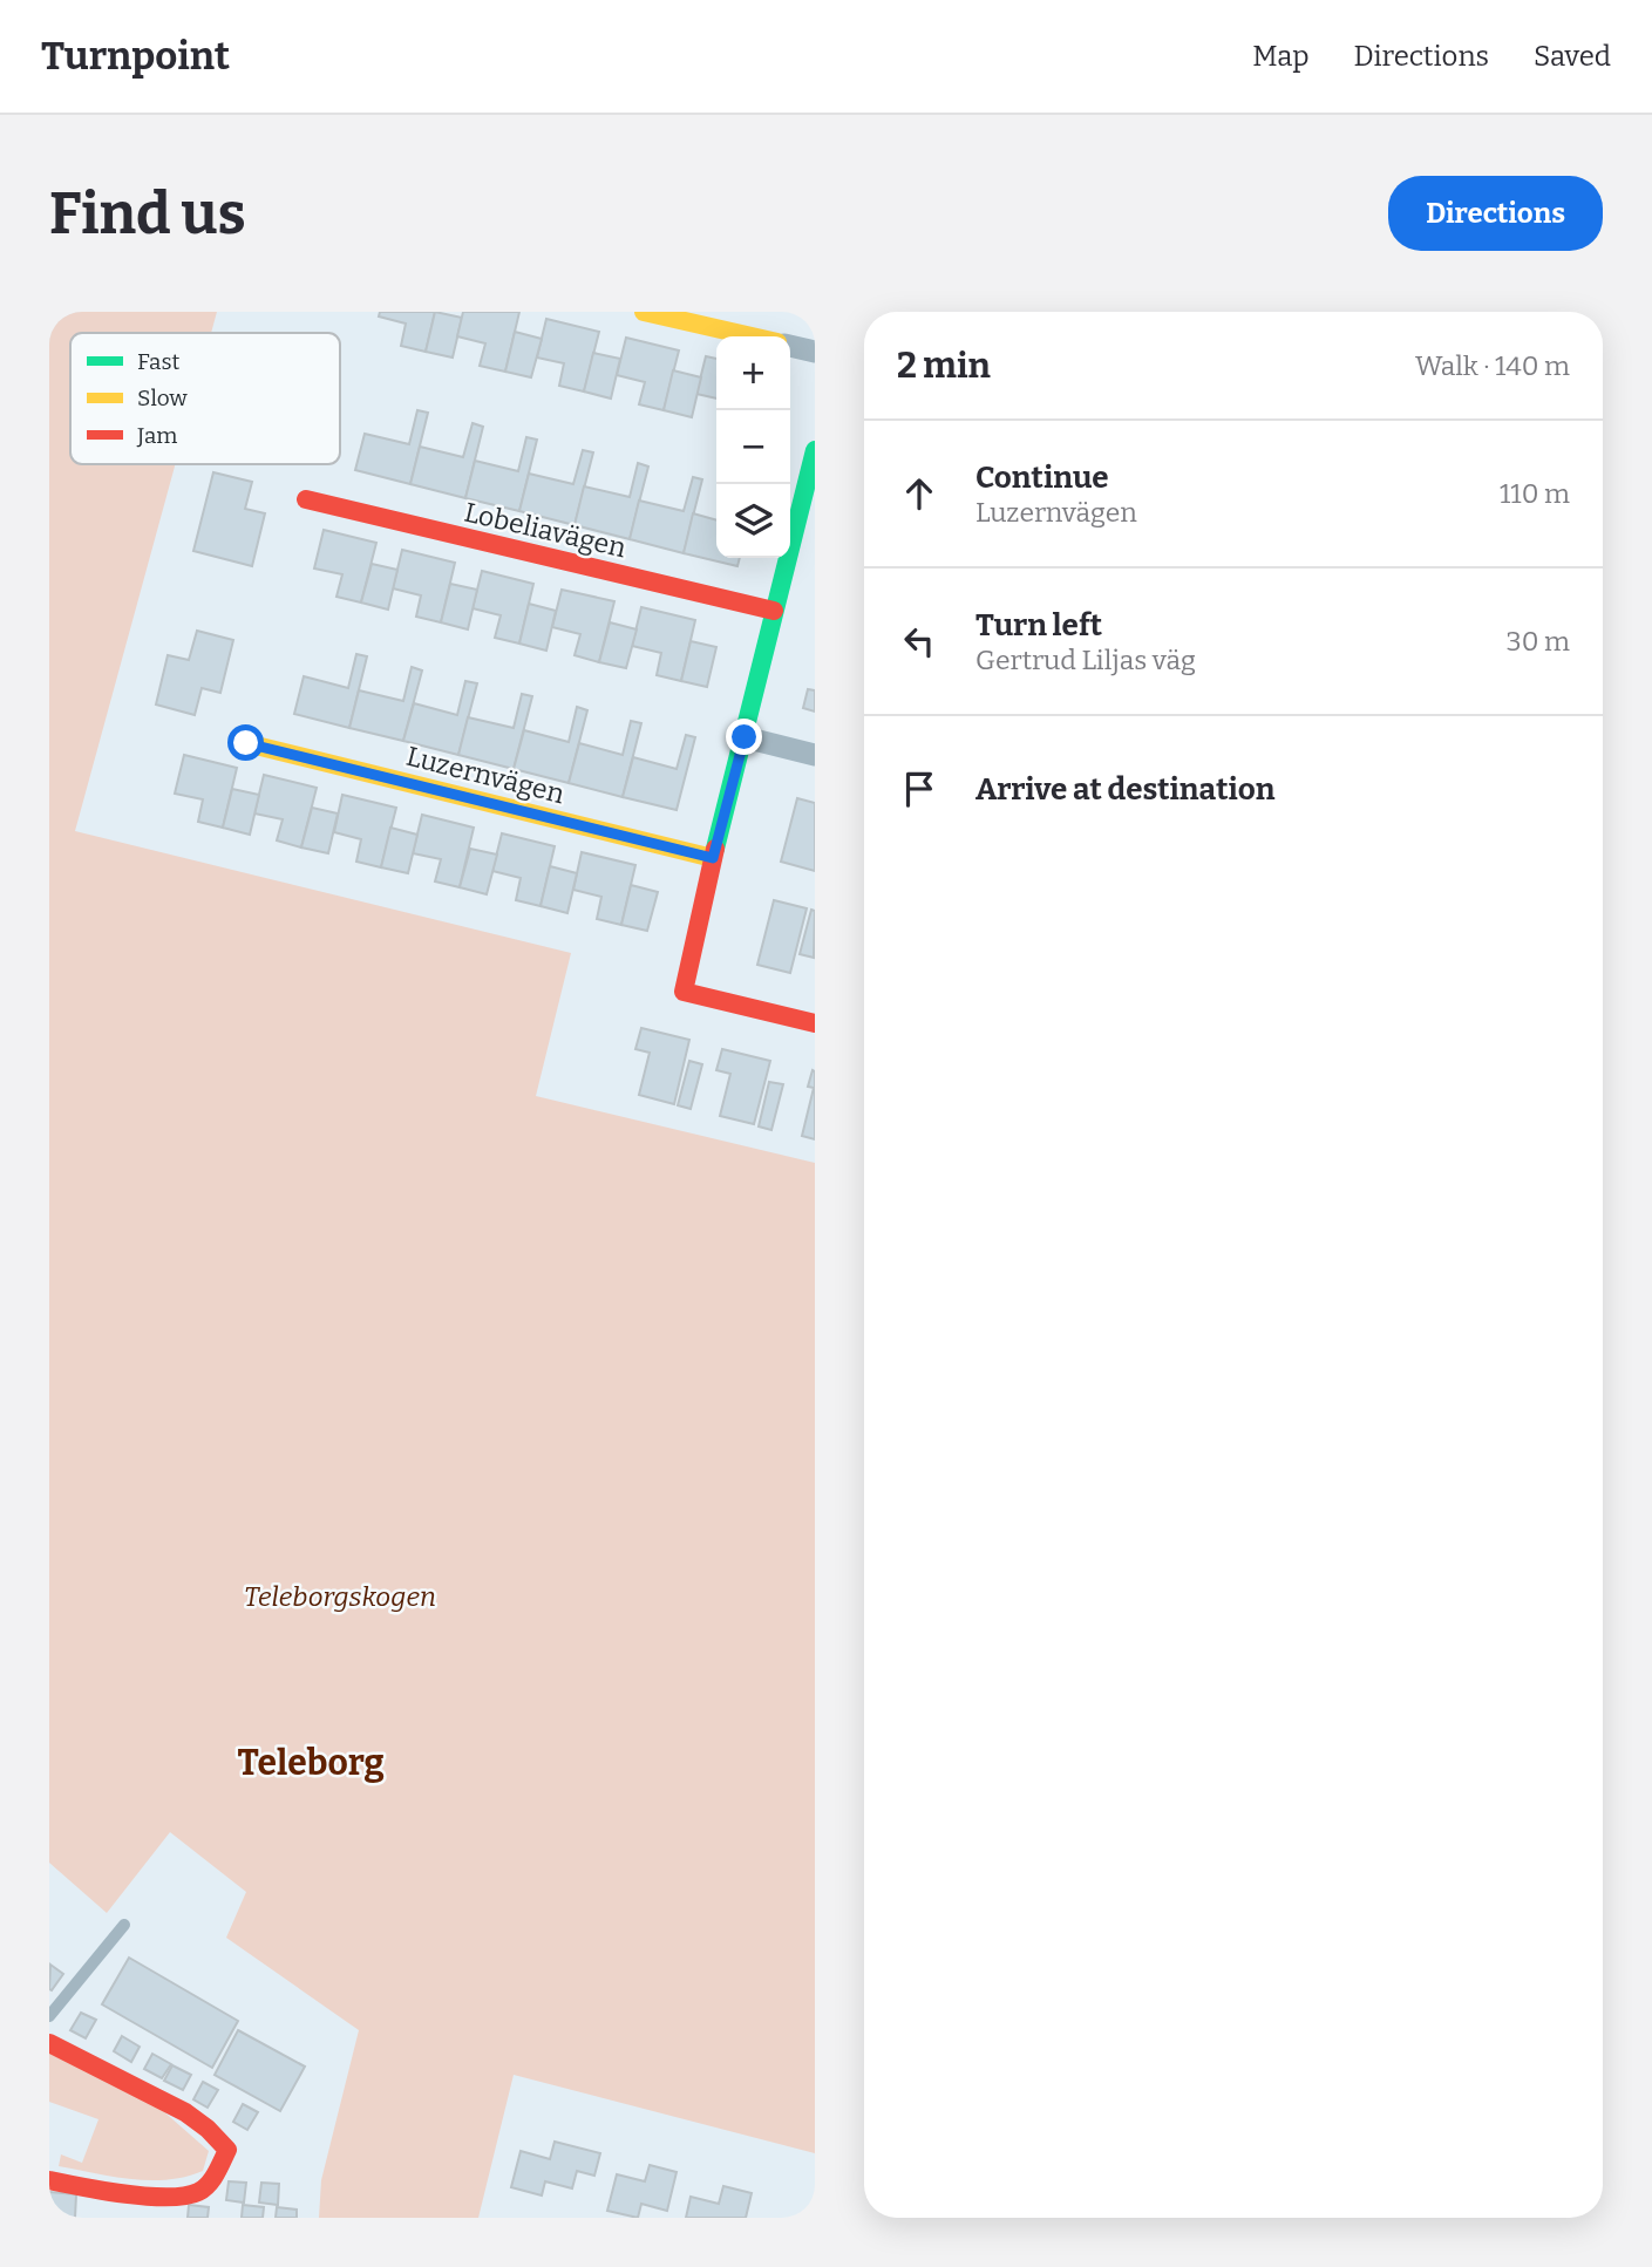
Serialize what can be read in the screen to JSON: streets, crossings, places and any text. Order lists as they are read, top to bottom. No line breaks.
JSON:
{"streets":{"street":["Lobeliavägen","Luzernvägen"]},"districts":["Teleborg"],"parks":["Teleborgskogen"],"legend":["Fast","Slow","Jam"],"page":{"header":"Turnpoint","nav":["Map","Directions","Saved"],"buttons":"Directions","title":"Find us","heading":["2 min","Walk · 140 m"],"map_buttons":["+","−"],"list":[["Continue","Luzernvägen","110 m"],["Turn left","Gertrud Liljas väg","30 m"],"Arrive at destination"]}}
